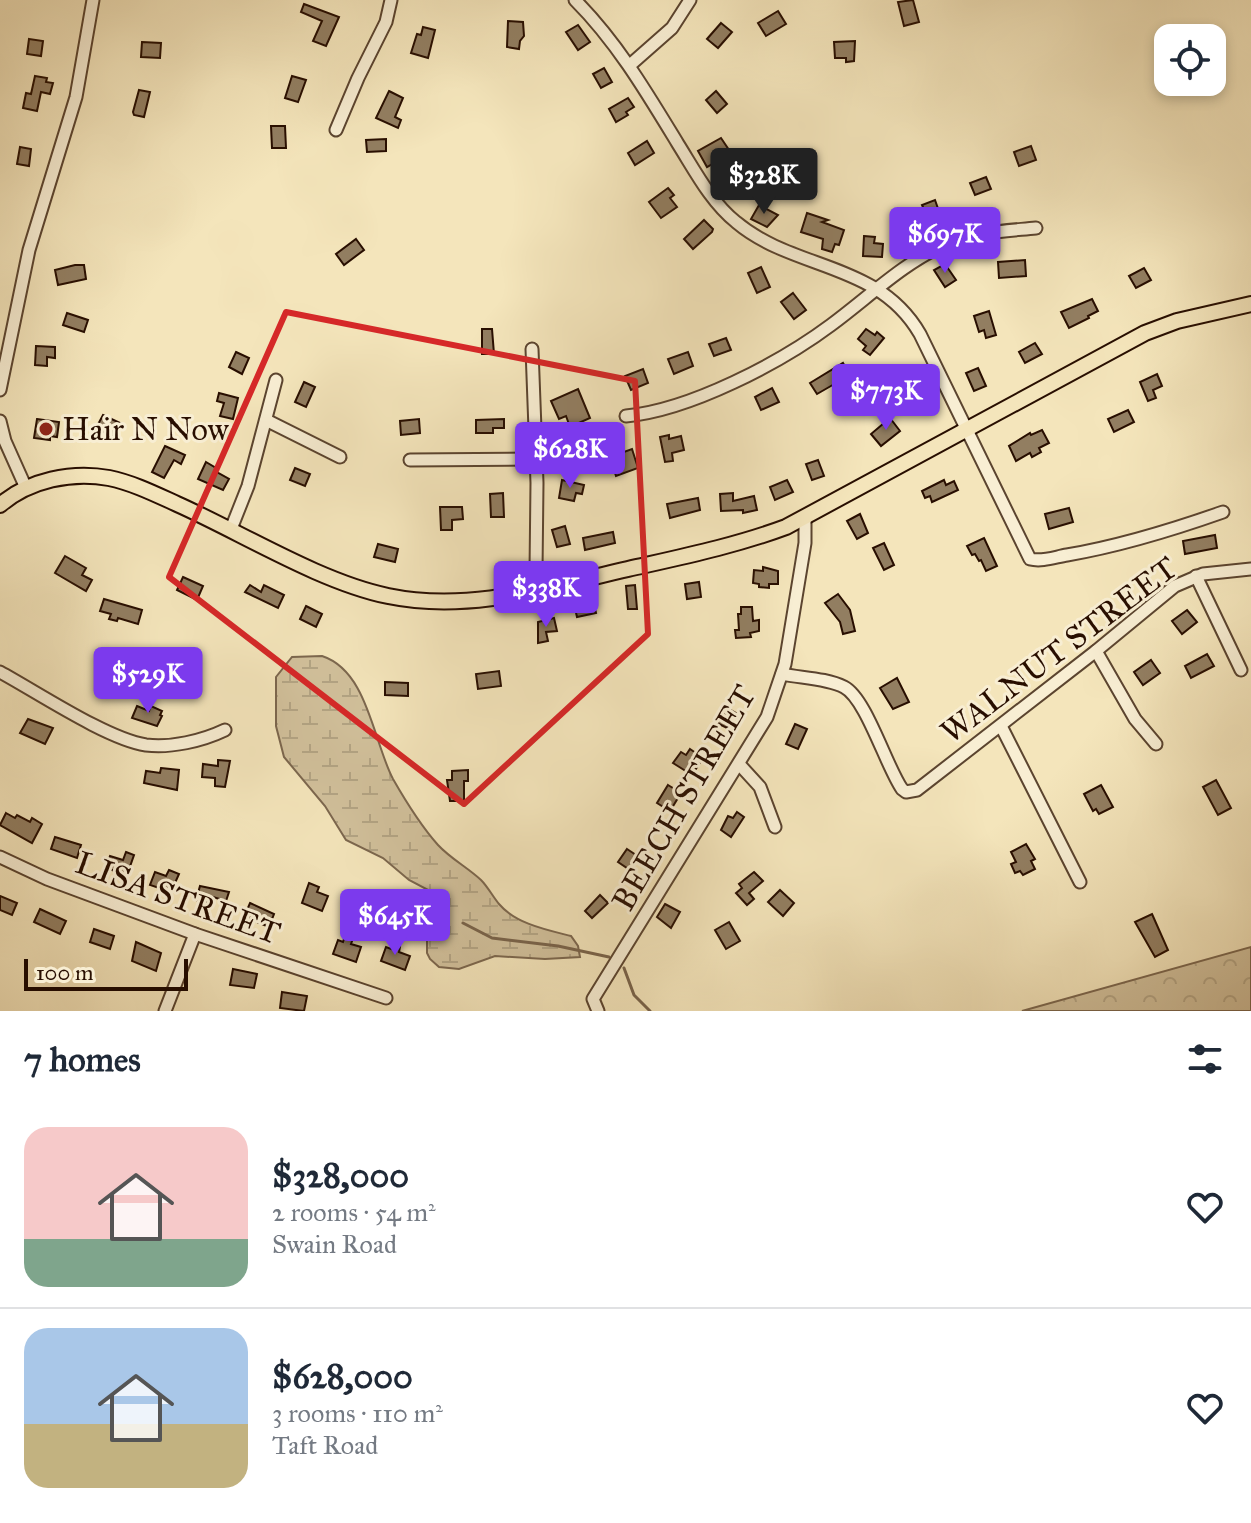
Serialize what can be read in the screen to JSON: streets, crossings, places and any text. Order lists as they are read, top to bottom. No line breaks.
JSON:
{"streets":{"street":["WALNUT STREET","BEECH STREET","LISA STREET"]},"crossings":[["WALNUT STREET","BEECH STREET"]],"places":["Hair N Now"],"scale_bar":"100 m","page":{"price":["$328K","$697K","$773K","$628K","$338K","$529K","$645K"],"scale":"100 m","heading":"7 homes","list":[{"name":"$328,000","note":"2 rooms · 54 m² · Swain Road"},{"name":"$628,000","note":"3 rooms · 110 m² · Taft Road"}]}}
